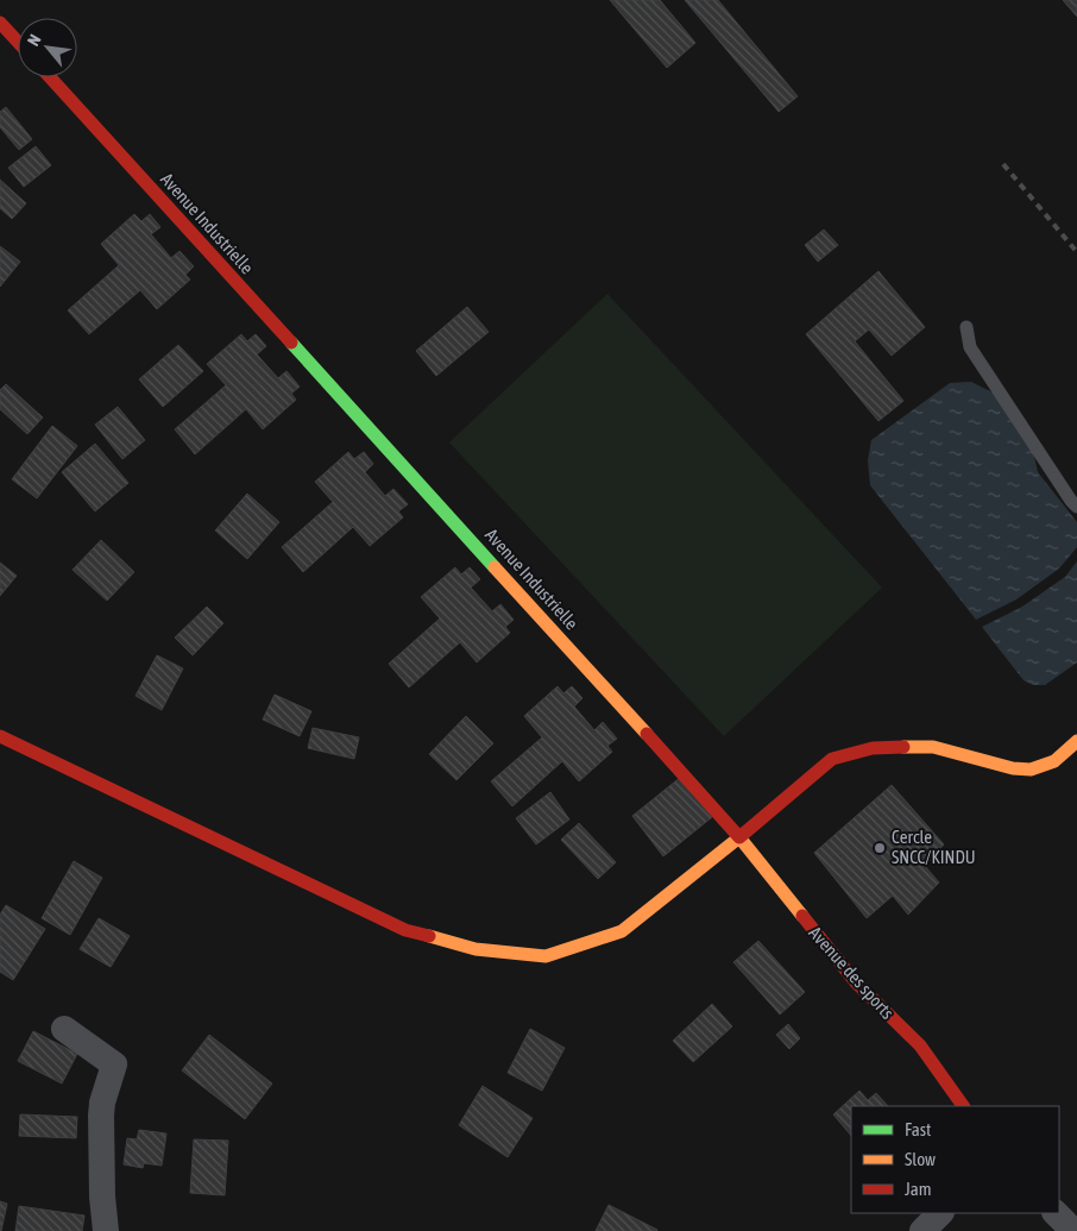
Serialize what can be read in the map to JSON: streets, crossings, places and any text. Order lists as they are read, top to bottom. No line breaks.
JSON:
{"streets":{"street":["Avenue Industrielle","Avenue des sports"]},"crossings":[["Avenue Industrielle","Avenue des sports"]],"places":["Cercle SNCC/KINDU"],"legend":["Fast","Slow","Jam"],"north":"top left"}
